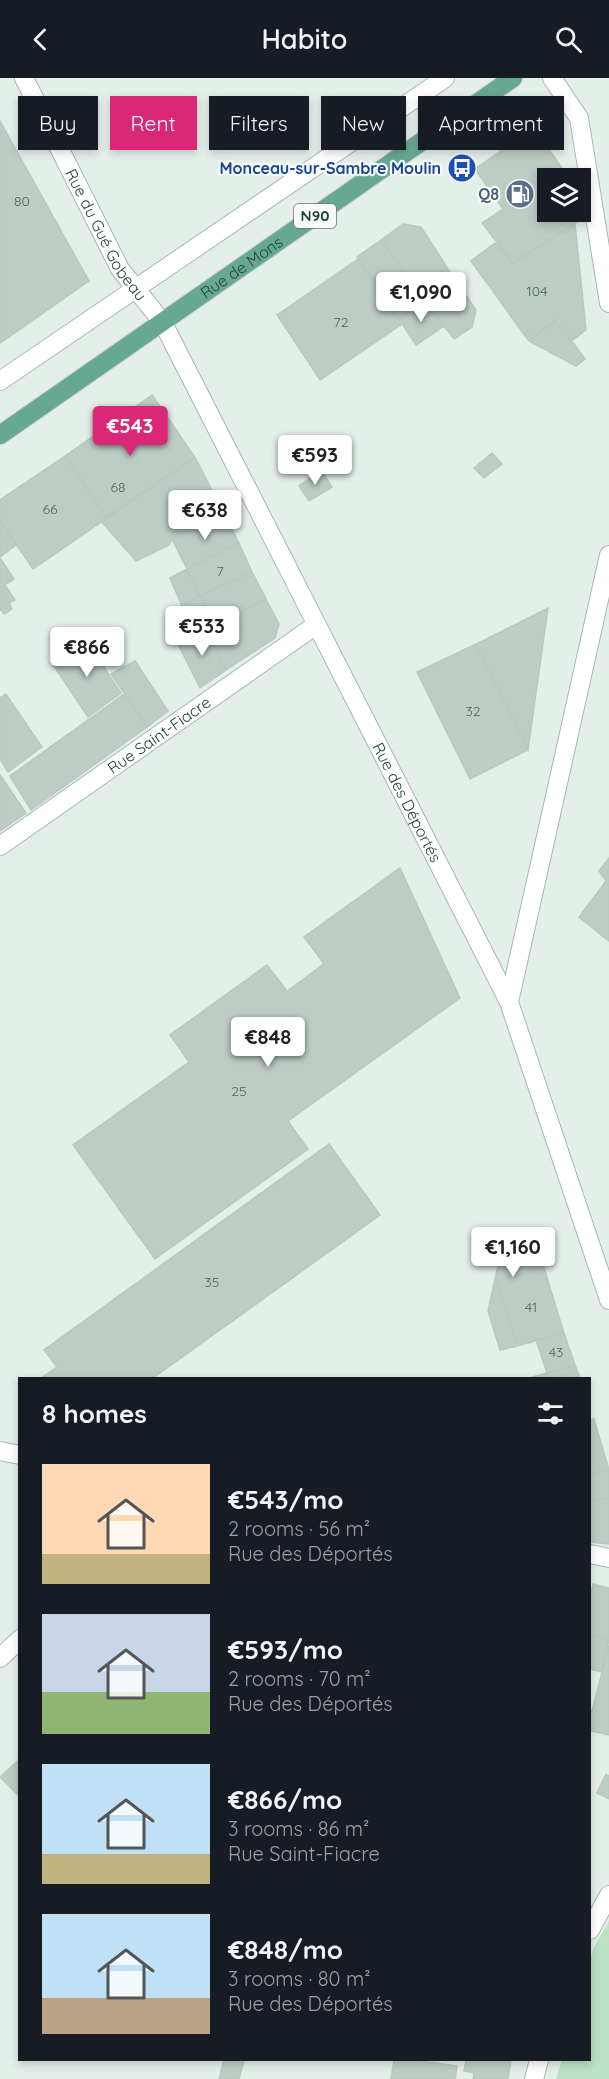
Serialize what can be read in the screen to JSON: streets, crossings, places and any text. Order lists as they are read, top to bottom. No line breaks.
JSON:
{"streets":{"main road":["N90","Rue de Mons"],"street":["Rue du Gué Gobeau","Rue Saint-Fiacre","Rue des Déportés"]},"crossings":[["Rue du Gué Gobeau","Rue de Mons"],["Rue du Gué Gobeau","Rue des Déportés"],["Rue de Mons","Rue des Déportés"],["Rue Saint-Fiacre","Rue des Déportés"]],"places":{"bus stop":["Monceau-sur-Sambre Moulin"],"fuel station":["Q8"]},"house_numbers":["80","104","72","68","66","7","32","25","35","41","43"],"page":{"header":"Habito","chip":["Buy","Rent","Filters","New","Apartment"],"price":["€1,090","€543","€593","€638","€533","€866","€848","€1,160"],"heading":"8 homes","list":[{"name":"€543/mo","note":"2 rooms · 56 m² · Rue des Déportés"},{"name":"€593/mo","note":"2 rooms · 70 m² · Rue des Déportés"},{"name":"€866/mo","note":"3 rooms · 86 m² · Rue Saint-Fiacre"},{"name":"€848/mo","note":"3 rooms · 80 m² · Rue des Déportés"}]}}
